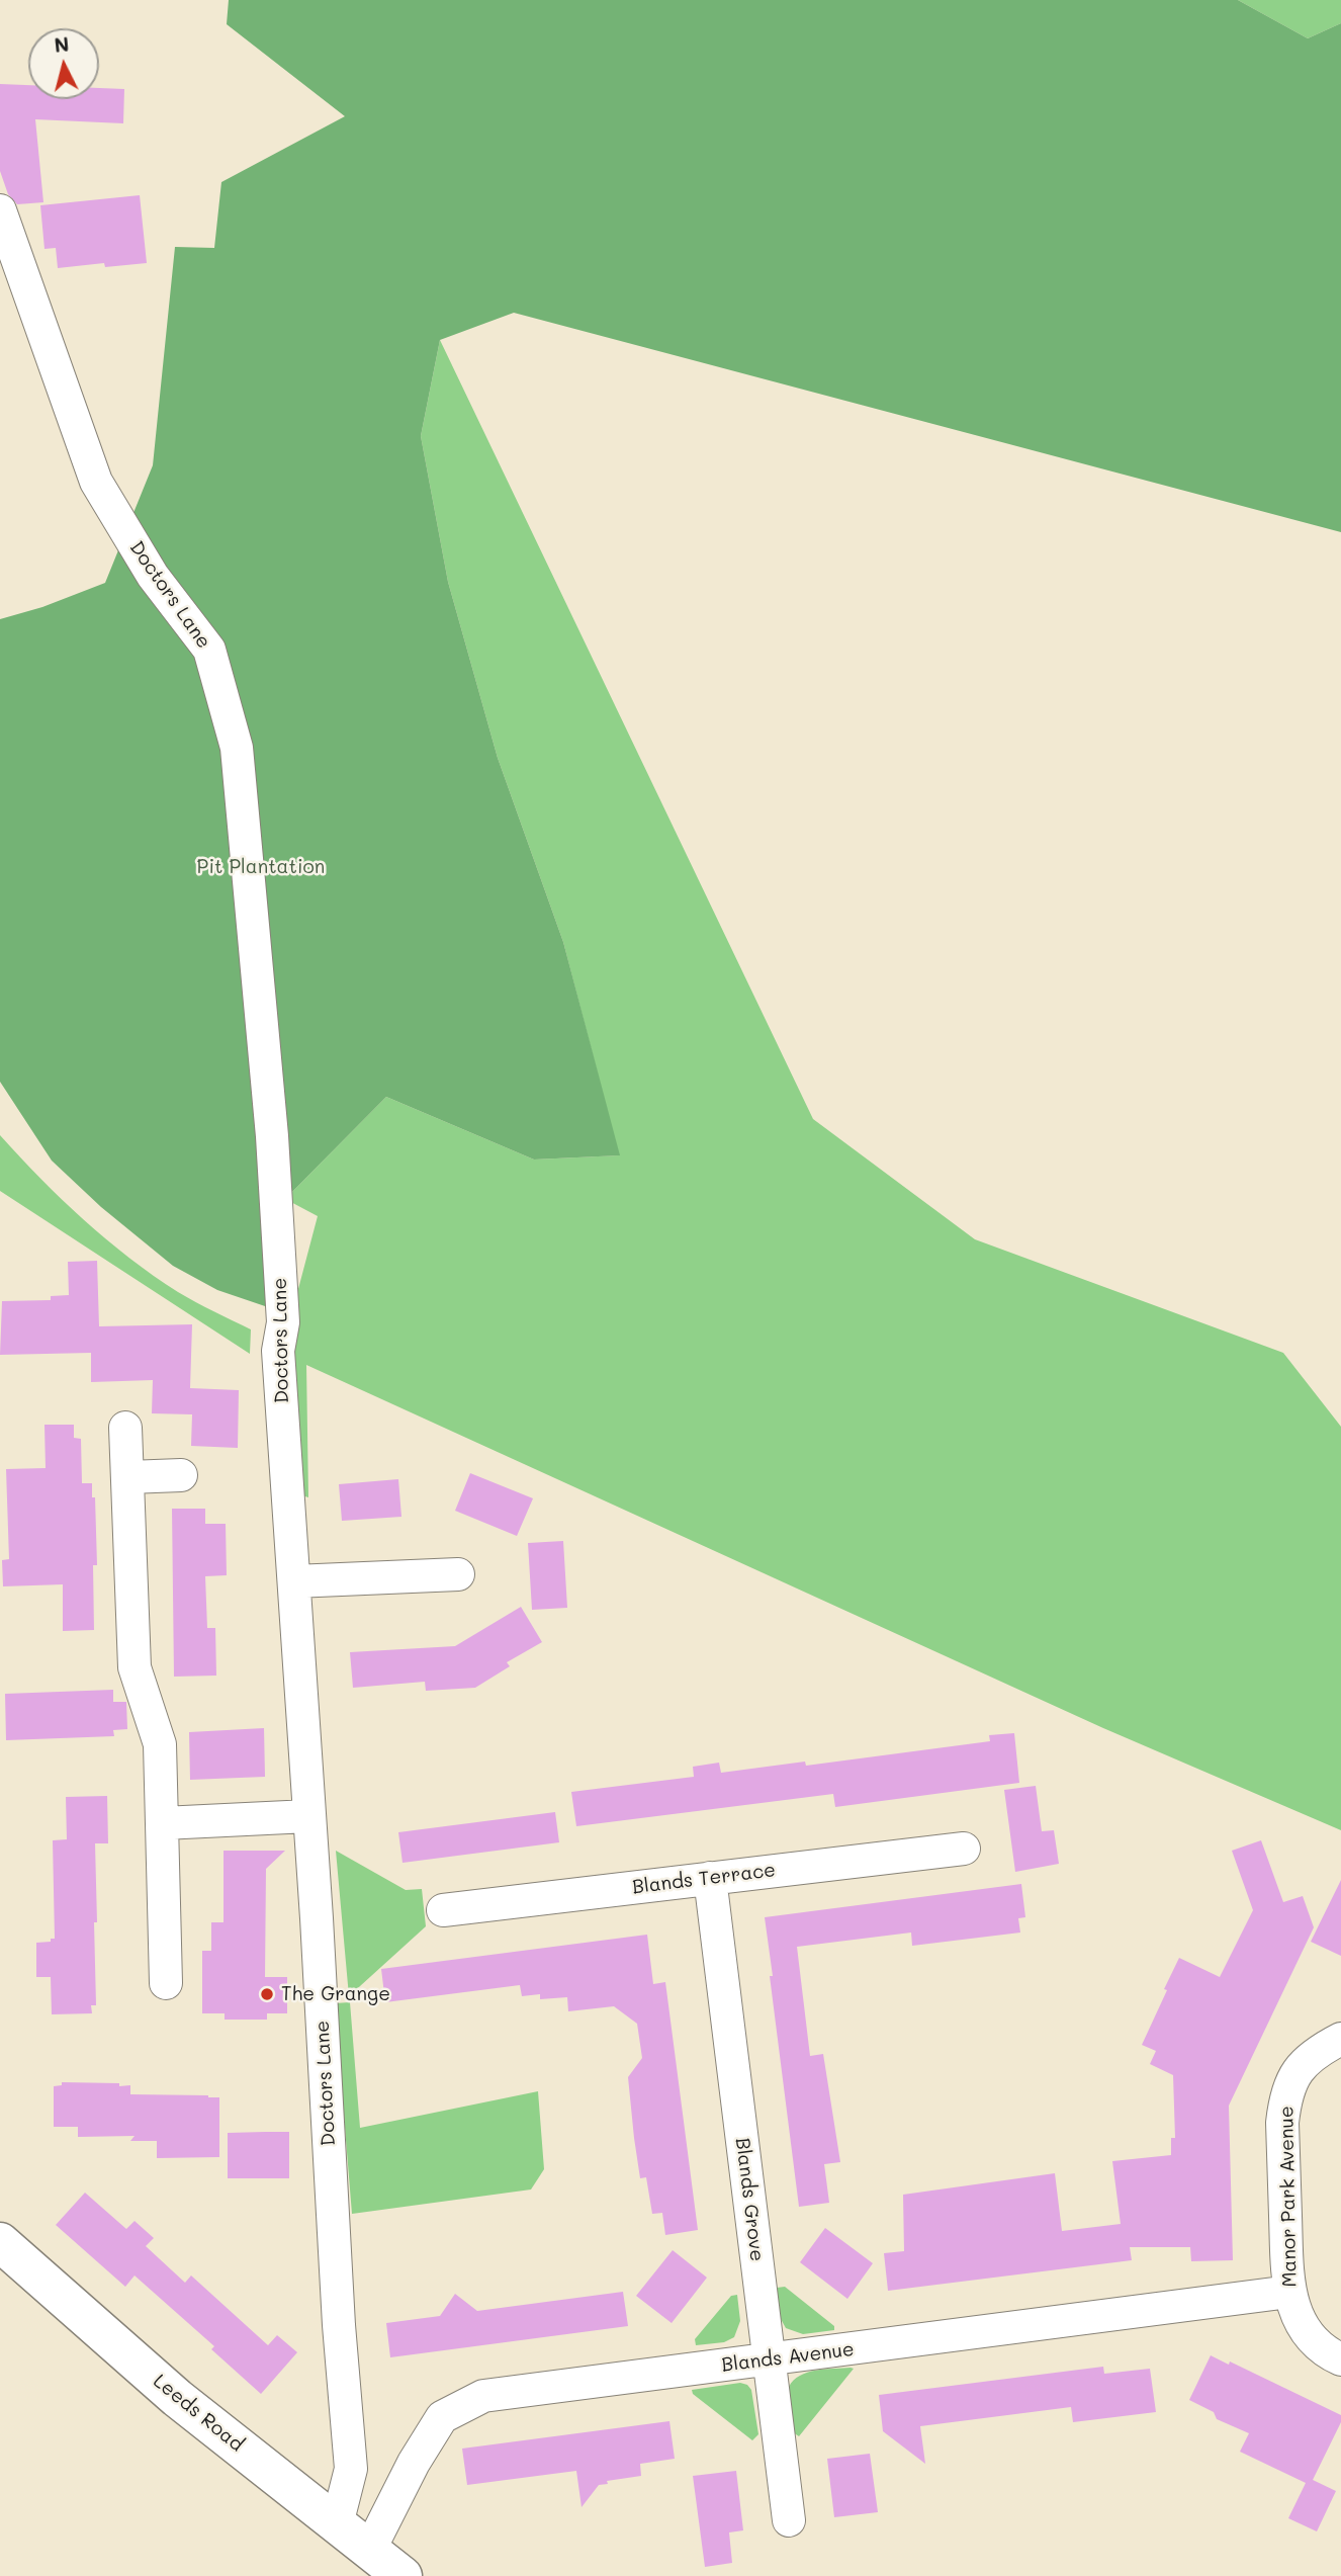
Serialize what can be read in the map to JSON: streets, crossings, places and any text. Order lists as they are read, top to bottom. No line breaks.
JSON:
{"streets":{"street":["Doctors Lane","Blands Terrace","Manor Park Avenue","Blands Grove","Blands Avenue","Leeds Road"]},"crossings":[["Doctors Lane","Leeds Road"],["Blands Terrace","Blands Grove"],["Manor Park Avenue","Blands Avenue"],["Blands Grove","Blands Avenue"],["Blands Avenue","Leeds Road"]],"parks":["Pit Plantation"],"places":["The Grange"],"north":"top"}
